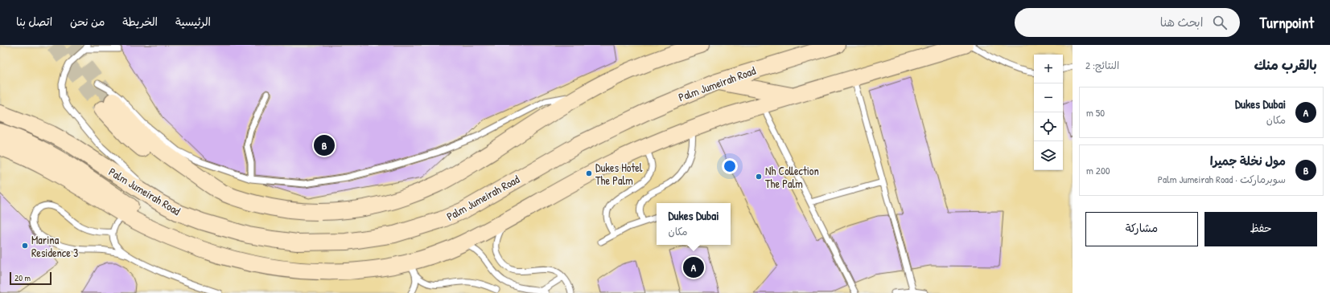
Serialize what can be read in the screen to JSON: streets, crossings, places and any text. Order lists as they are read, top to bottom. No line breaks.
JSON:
{"streets":{"main road":["Palm Jumeirah Road"]},"places":["Dukes Hotel The Palm","Nh Collection The Palm","Marina Residence 3"],"scale_bar":"20 m","page":{"header":"Turnpoint","search":"ابحث هنا","nav":["الرئيسية","الخريطة","من نحن","اتصل بنا"],"heading":["بالقرب منك","النتائج: 2"],"map_buttons":["+","−"],"list":[{"mark":"A","name":"Dukes Dubai","note":"مكان","value":"50 m"},{"mark":"B","name":"مول نخلة جميرا","note":"سوبرماركت · Palm Jumeirah Road","value":"200 m"}],"pins":["B","A"],"buttons":["حفظ","مشاركة"],"popup":["Dukes Dubai","مكان"],"scale":"20 m"}}
